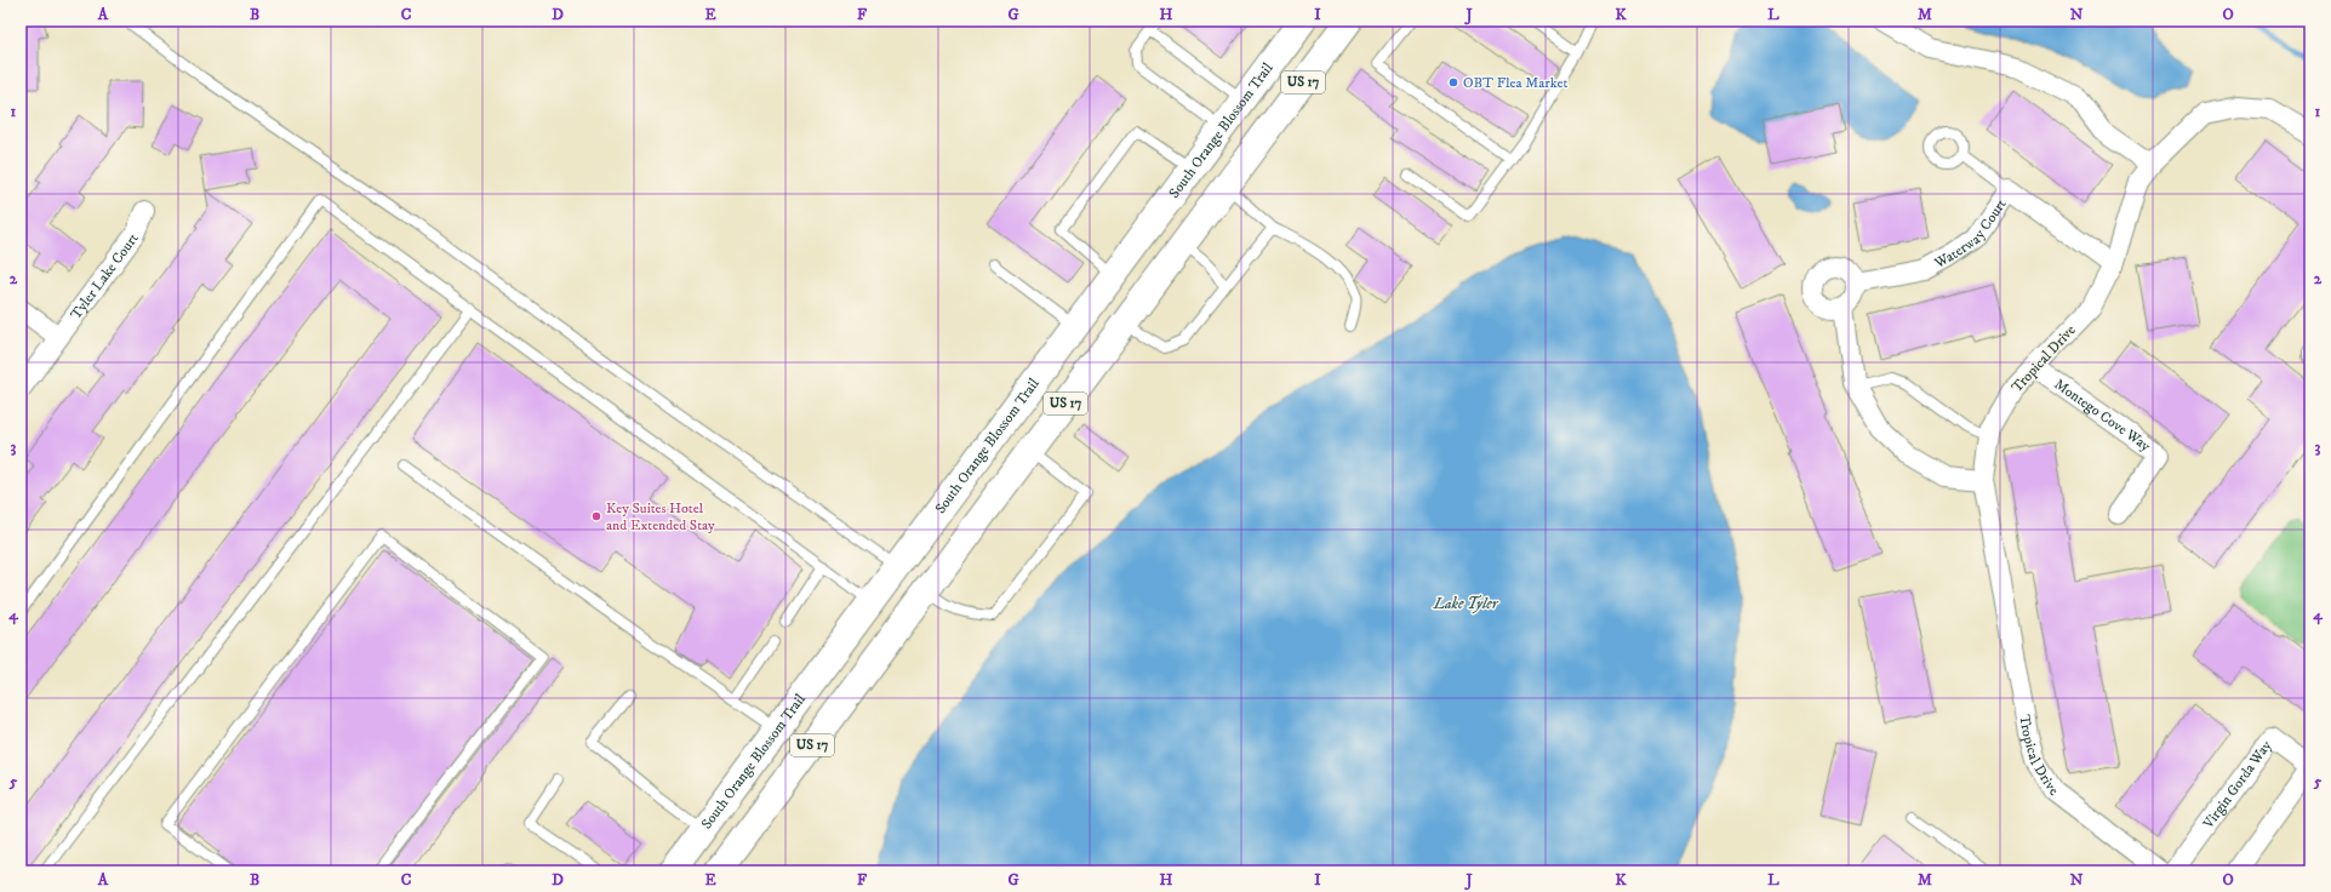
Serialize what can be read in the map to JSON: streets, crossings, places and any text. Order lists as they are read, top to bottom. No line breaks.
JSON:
{"streets":{"main road":["US 17","South Orange Blossom Trail"],"street":["Waterway Court","Tyler Lake Court","Tropical Drive","Montego Cove Way","Virgin Gorda Way"]},"crossings":[["Waterway Court","Tropical Drive"],["Tropical Drive","Montego Cove Way"]],"water":["Lake Tyler"],"places":["OBT Flea Market","Key Suites Hotel and Extended Stay"],"grid":{"columns":["A","B","C","D","E","F","G","H","I","J","K","L","M","N","O"],"rows":["1","2","3","4","5"]}}
